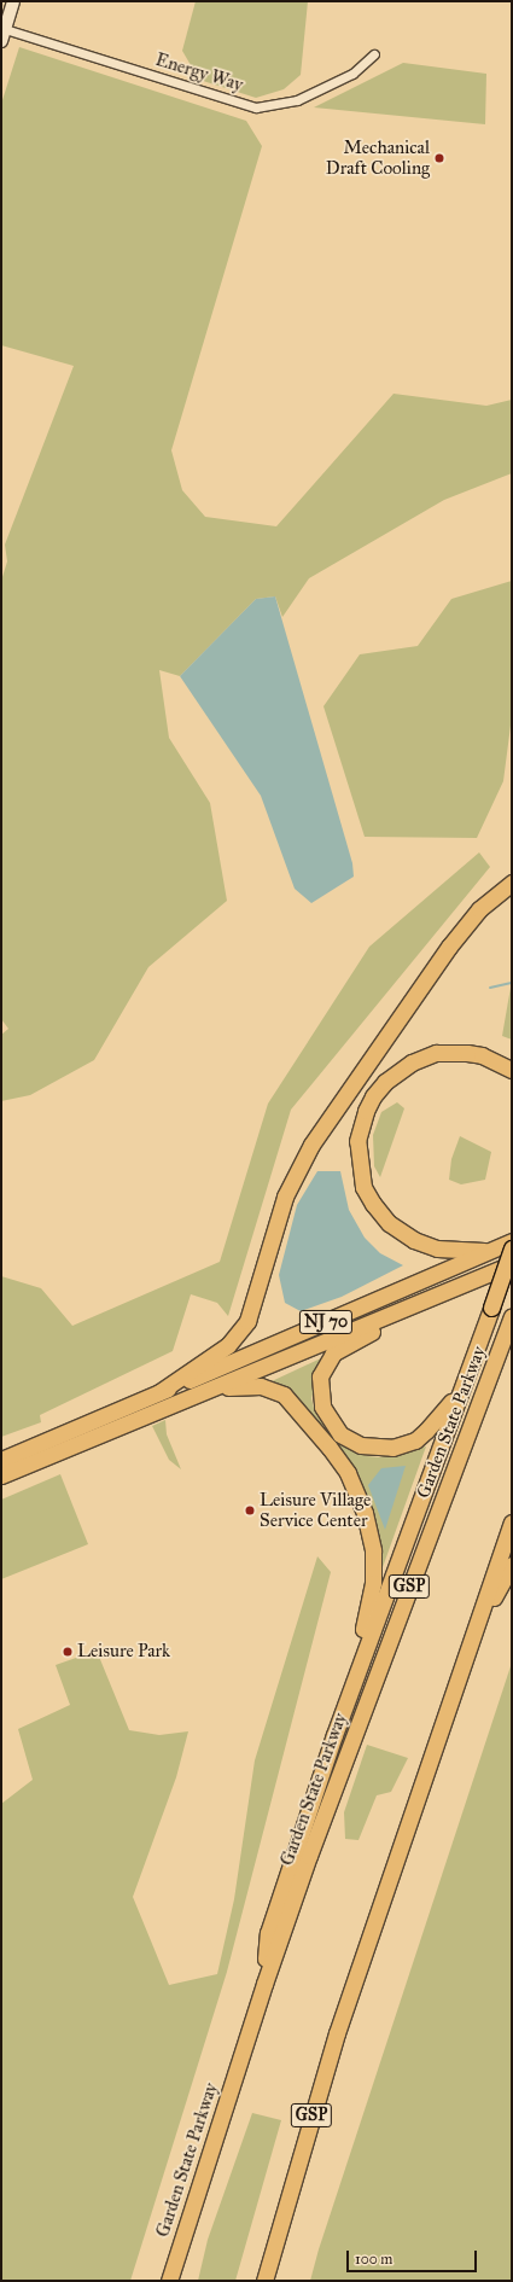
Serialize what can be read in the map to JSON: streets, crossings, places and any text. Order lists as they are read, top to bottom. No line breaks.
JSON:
{"streets":{"highway":["NJ 70","Garden State Parkway","GSP"],"street":["Energy Way"]},"places":["Mechanical Draft Cooling","Leisure Village Service Center","Leisure Park"],"scale_bar":"100 m"}
